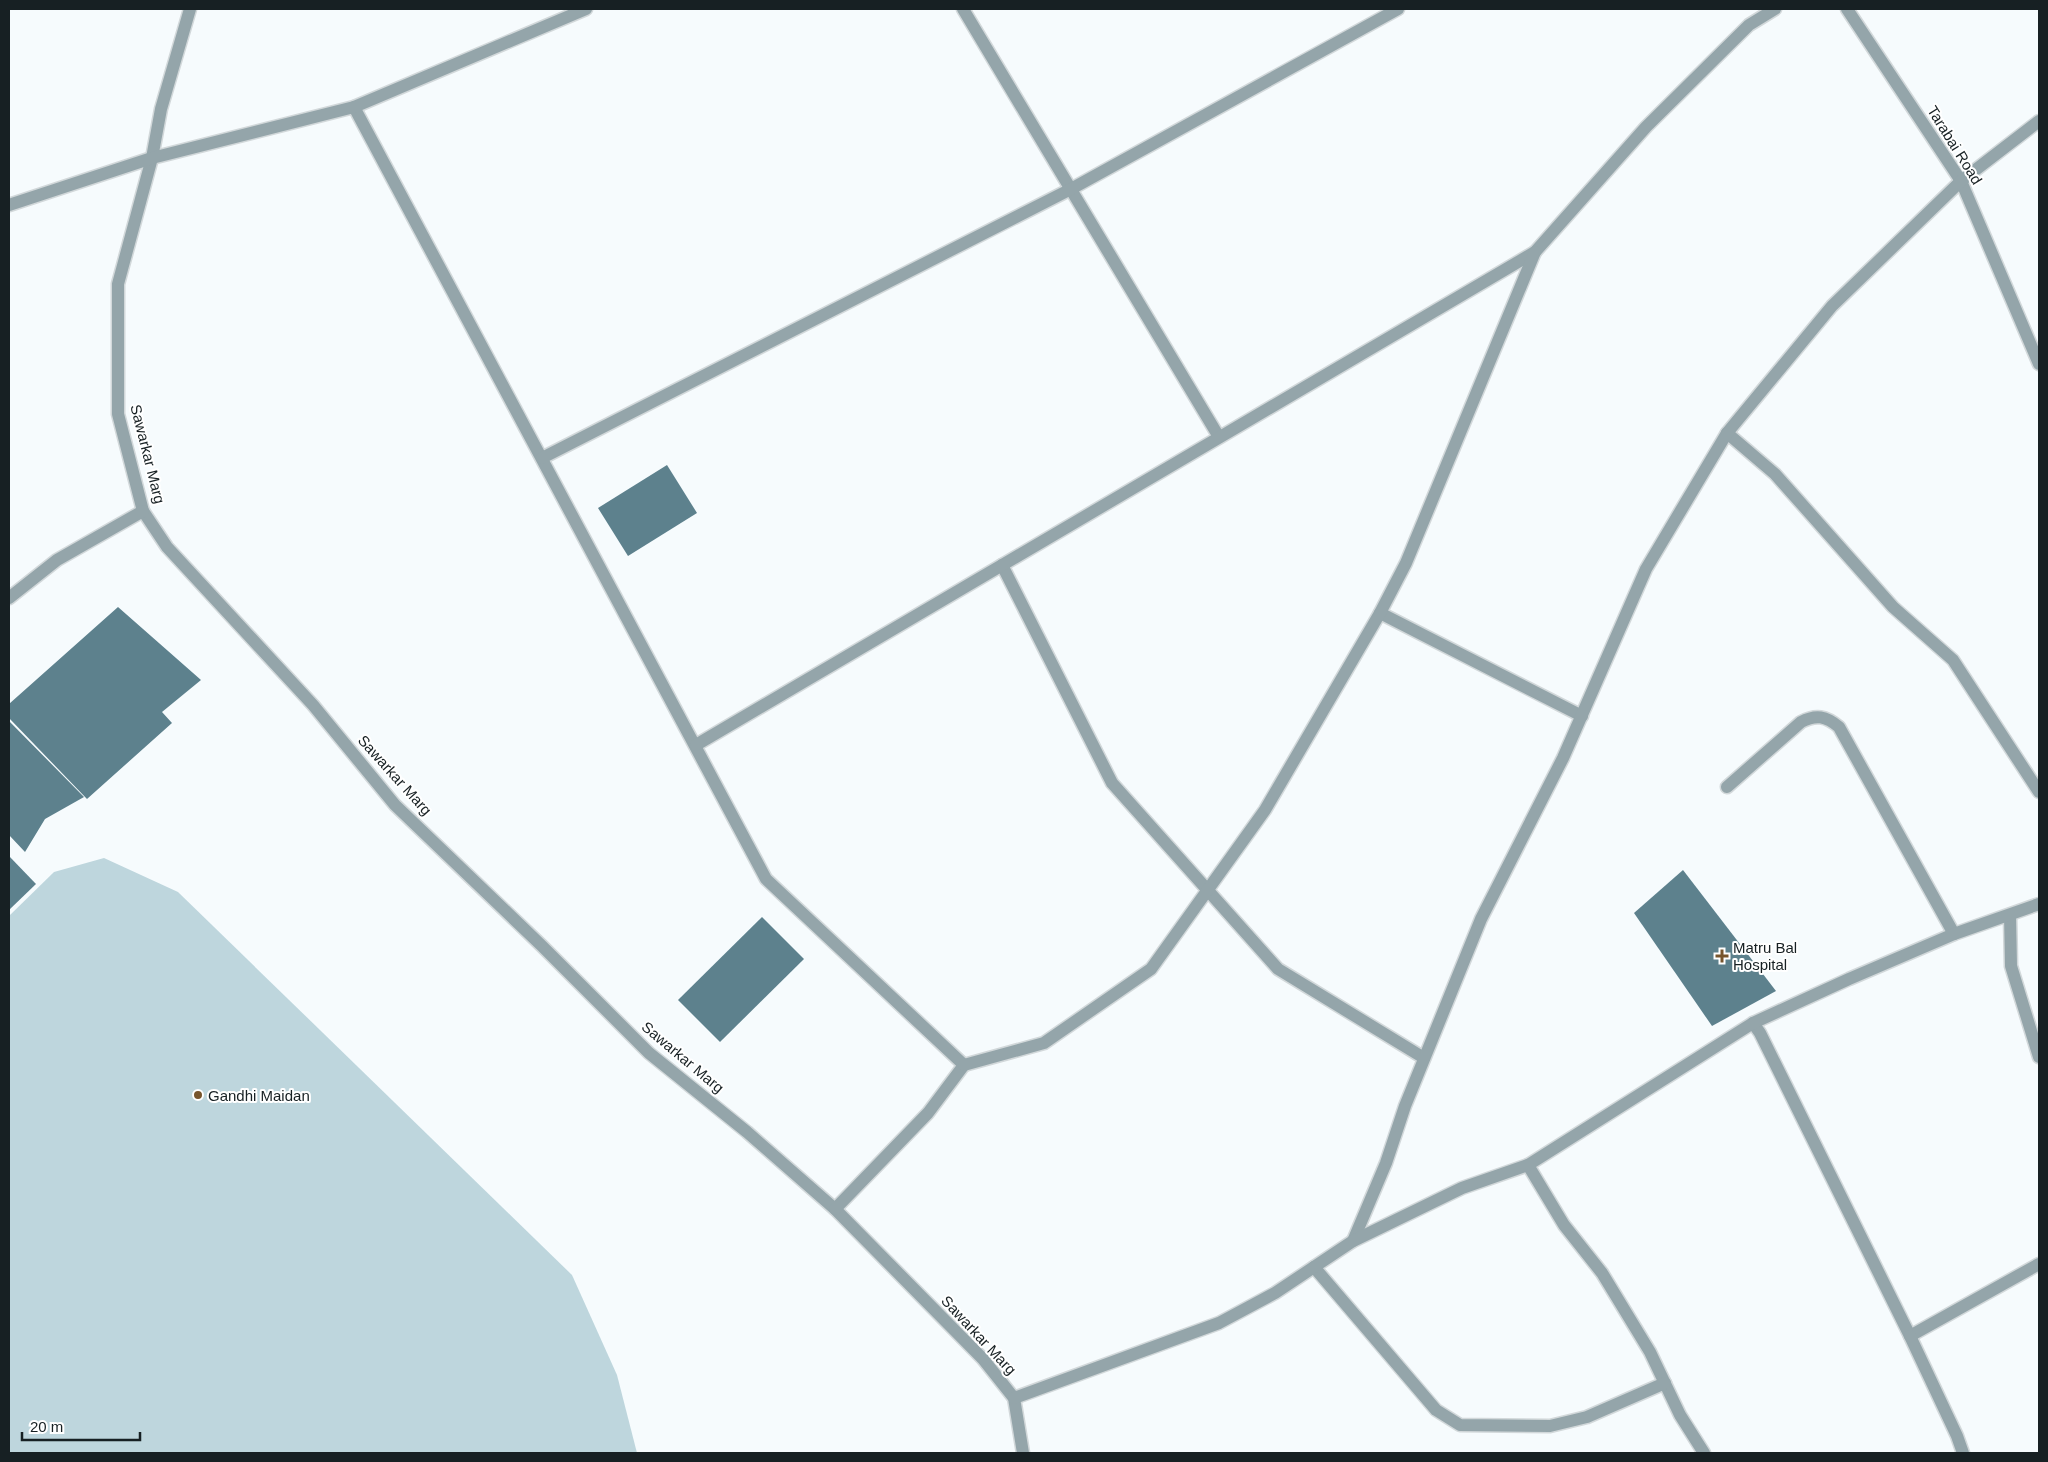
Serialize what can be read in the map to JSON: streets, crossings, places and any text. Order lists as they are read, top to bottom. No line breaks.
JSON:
{"streets":{"street":["Tarabai Road","Sawarkar Marg"]},"places":{"health":["Matru Bal Hospital"],"other":["Gandhi Maidan"]},"scale_bar":"20 m"}
